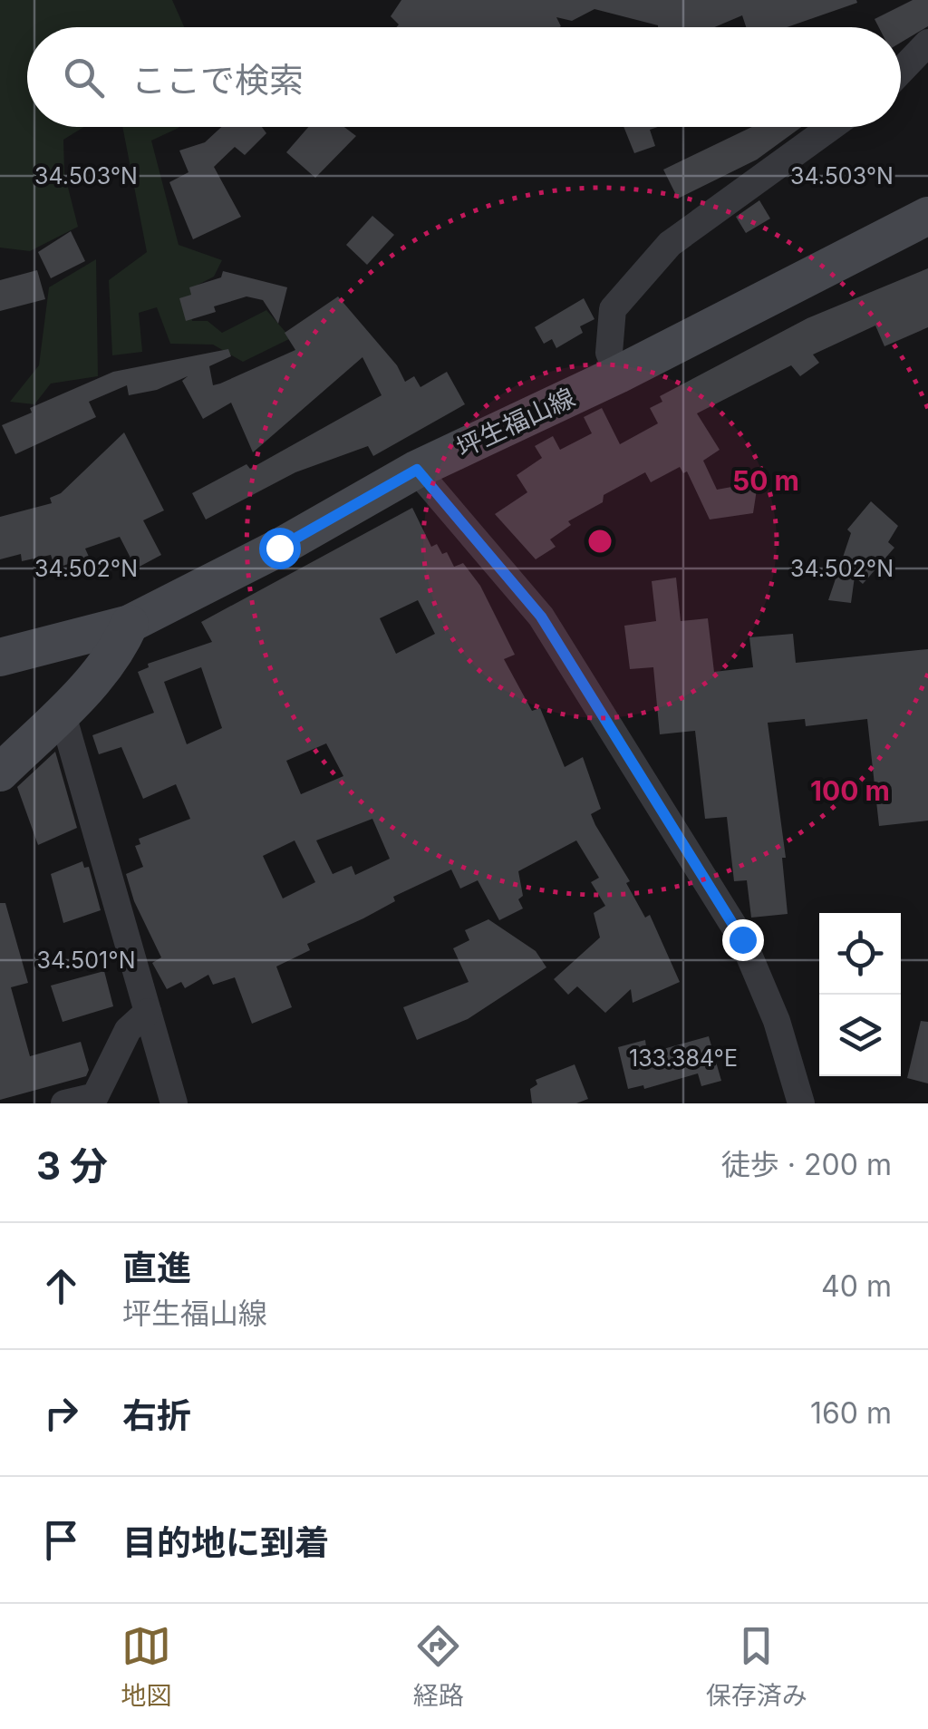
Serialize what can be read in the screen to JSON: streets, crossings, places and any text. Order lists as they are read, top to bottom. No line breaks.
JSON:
{"streets":{"main road":["坪生福山線"]},"page":{"search":"ここで検索","heading":["3 分","徒歩 · 200 m"],"list":[["直進","坪生福山線","40 m"],["右折","160 m"],"目的地に到着"],"nav":["地図","経路","保存済み"]},"coordinates":["34.503°N","34.502°N","34.501°N","133.384°E"],"rings":["50 m","100 m"]}
